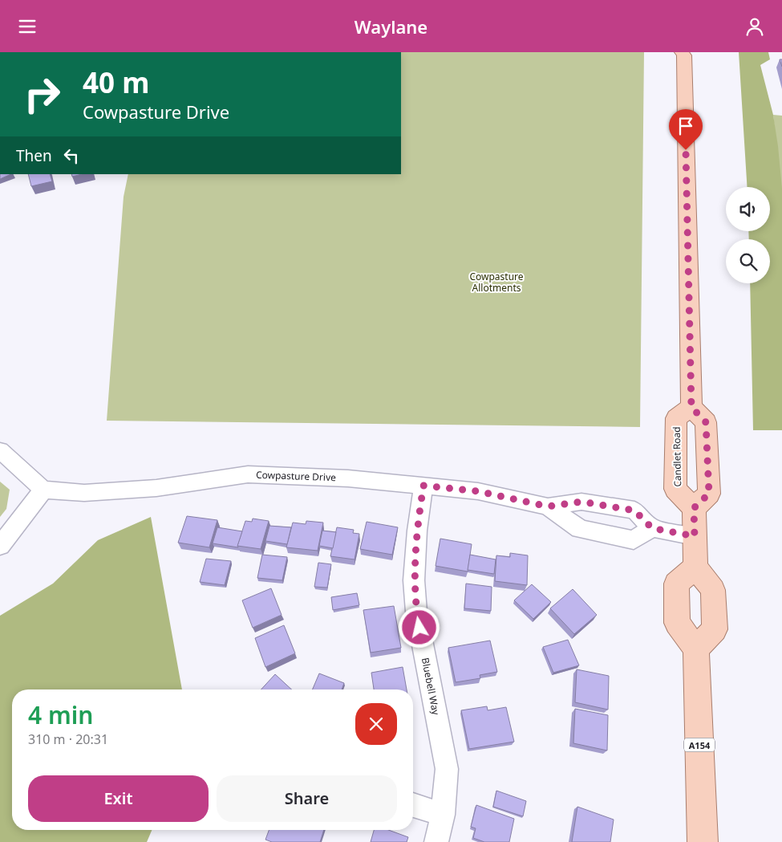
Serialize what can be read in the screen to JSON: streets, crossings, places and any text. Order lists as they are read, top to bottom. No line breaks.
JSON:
{"streets":{"main road":["Candlet Road","A154"],"street":["Cowpasture Drive","Bluebell Way"]},"crossings":[["Cowpasture Drive","Bluebell Way"]],"parks":["Cowpasture Allotments"],"page":{"header":"Waylane","turn":["40 m","Cowpasture Drive"],"then":"Then","heading":["4 min","310 m · 20:31"],"buttons":["Exit","Share"]}}
